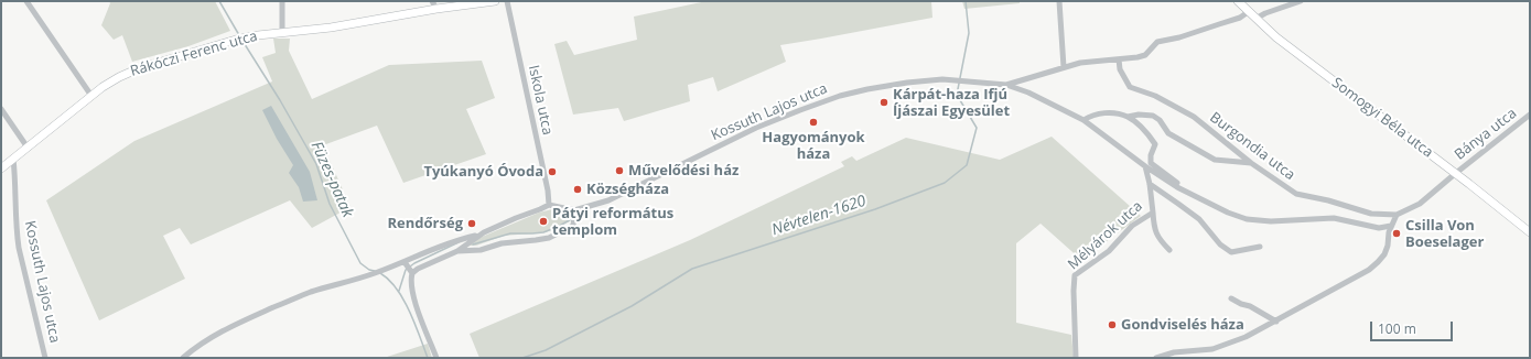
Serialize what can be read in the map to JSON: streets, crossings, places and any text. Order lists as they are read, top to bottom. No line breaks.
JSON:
{"streets":{"main road":["Rákóczi Ferenc utca","Somogyi Béla utca"],"street":["Iskola utca","Kossuth Lajos utca","Bánya utca","Burgondia utca","Mélyárok utca"]},"crossings":[["Rákóczi Ferenc utca","Kossuth Lajos utca"],["Iskola utca","Kossuth Lajos utca"],["Somogyi Béla utca","Bánya utca"]],"water":["Füzes-patak","Névtelen-1620"],"places":["Kárpát-haza Ifjú Íjászai Egyesület","Hagyományok háza","Művelődési ház","Tyúkanyó Óvoda","Községháza","Pátyi református templom","Rendőrség","Csilla Von Boeselager","Gondviselés háza"],"scale_bar":"100 m"}
